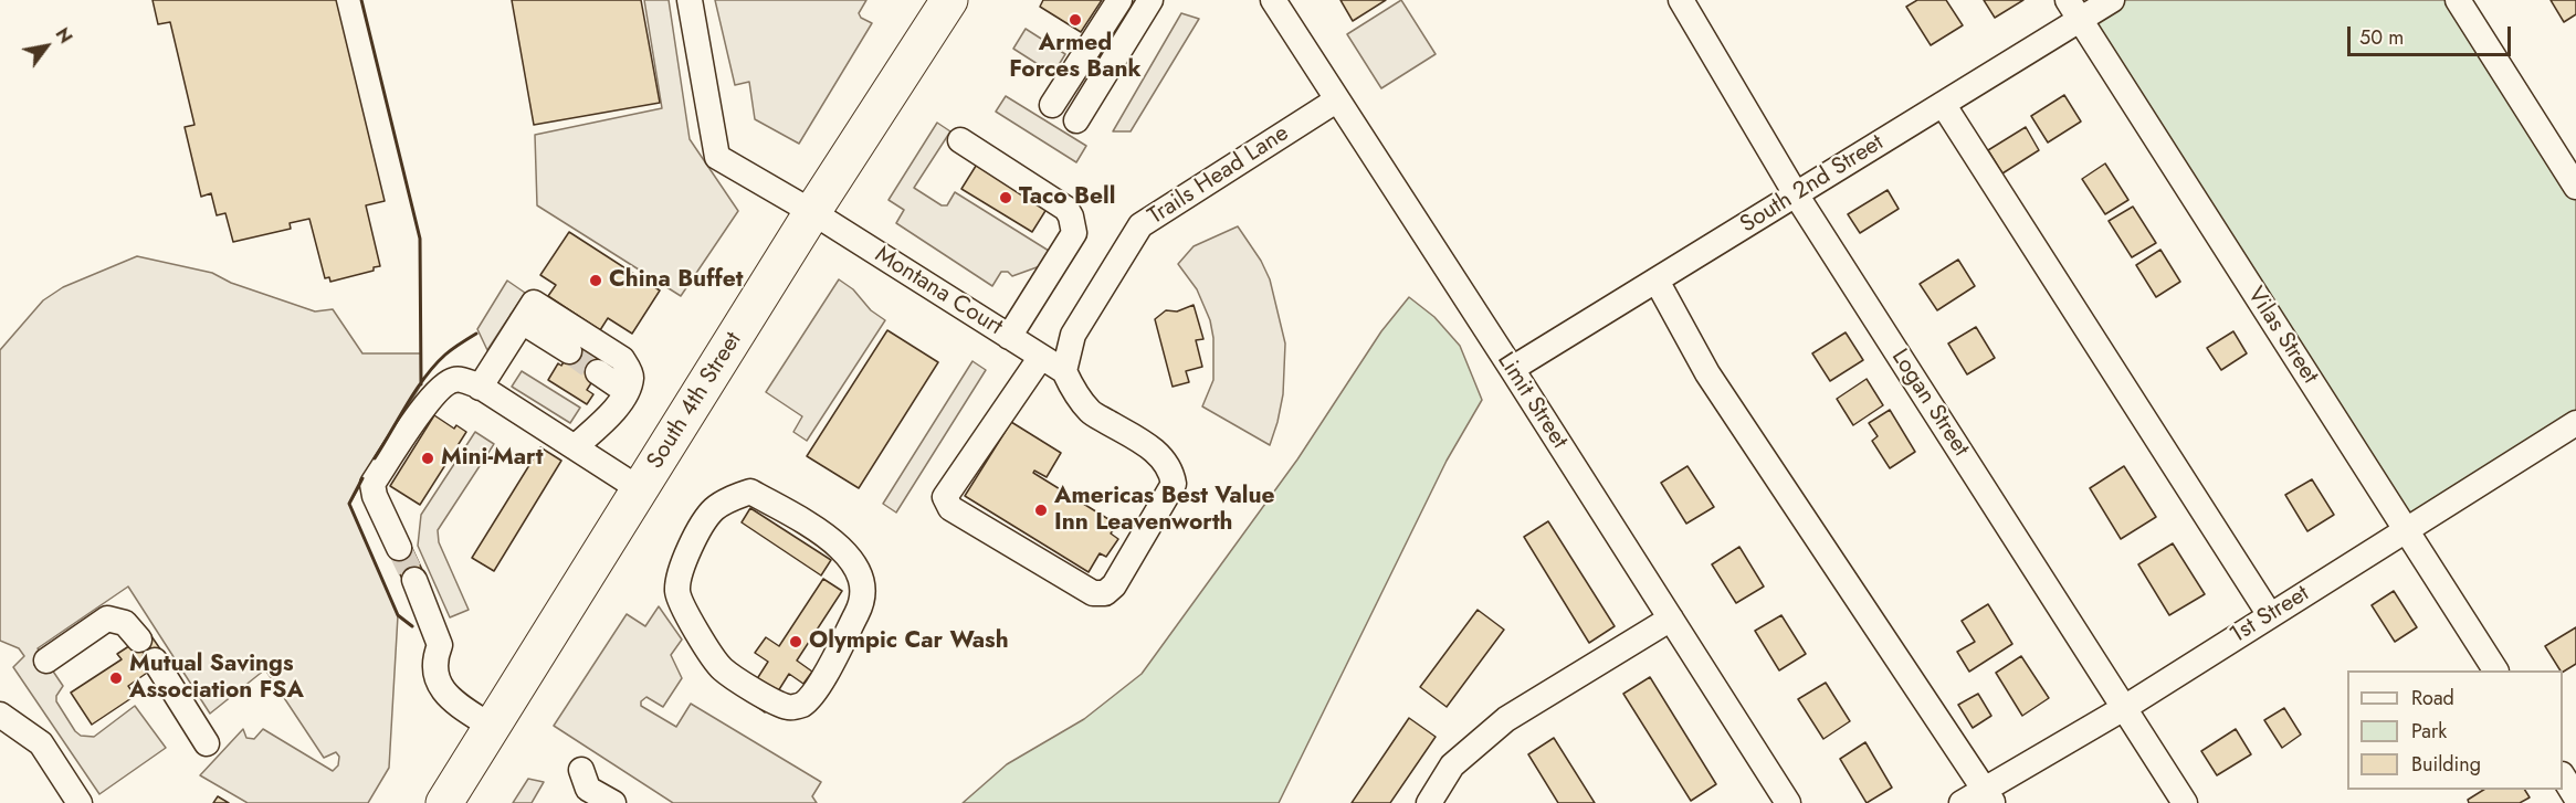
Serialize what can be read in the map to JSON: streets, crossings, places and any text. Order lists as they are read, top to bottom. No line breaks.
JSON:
{"streets":{"highway":["South 4th Street"],"street":["Trails Head Lane","South 2nd Street","Montana Court","Vilas Street","Limit Street","Logan Street","1st Street"]},"crossings":[["Trails Head Lane","Montana Court"],["Trails Head Lane","Limit Street"],["South 2nd Street","Vilas Street"],["South 2nd Street","Limit Street"],["South 2nd Street","Logan Street"],["Montana Court","South 4th Street"],["Vilas Street","1st Street"],["Logan Street","1st Street"]],"places":["Armed Forces Bank","Taco Bell","China Buffet","Mini-Mart","Americas Best Value Inn Leavenworth","Olympic Car Wash","Mutual Savings Association FSA"],"legend":["Road","Park","Building"],"scale_bar":"50 m","north":"top right"}
